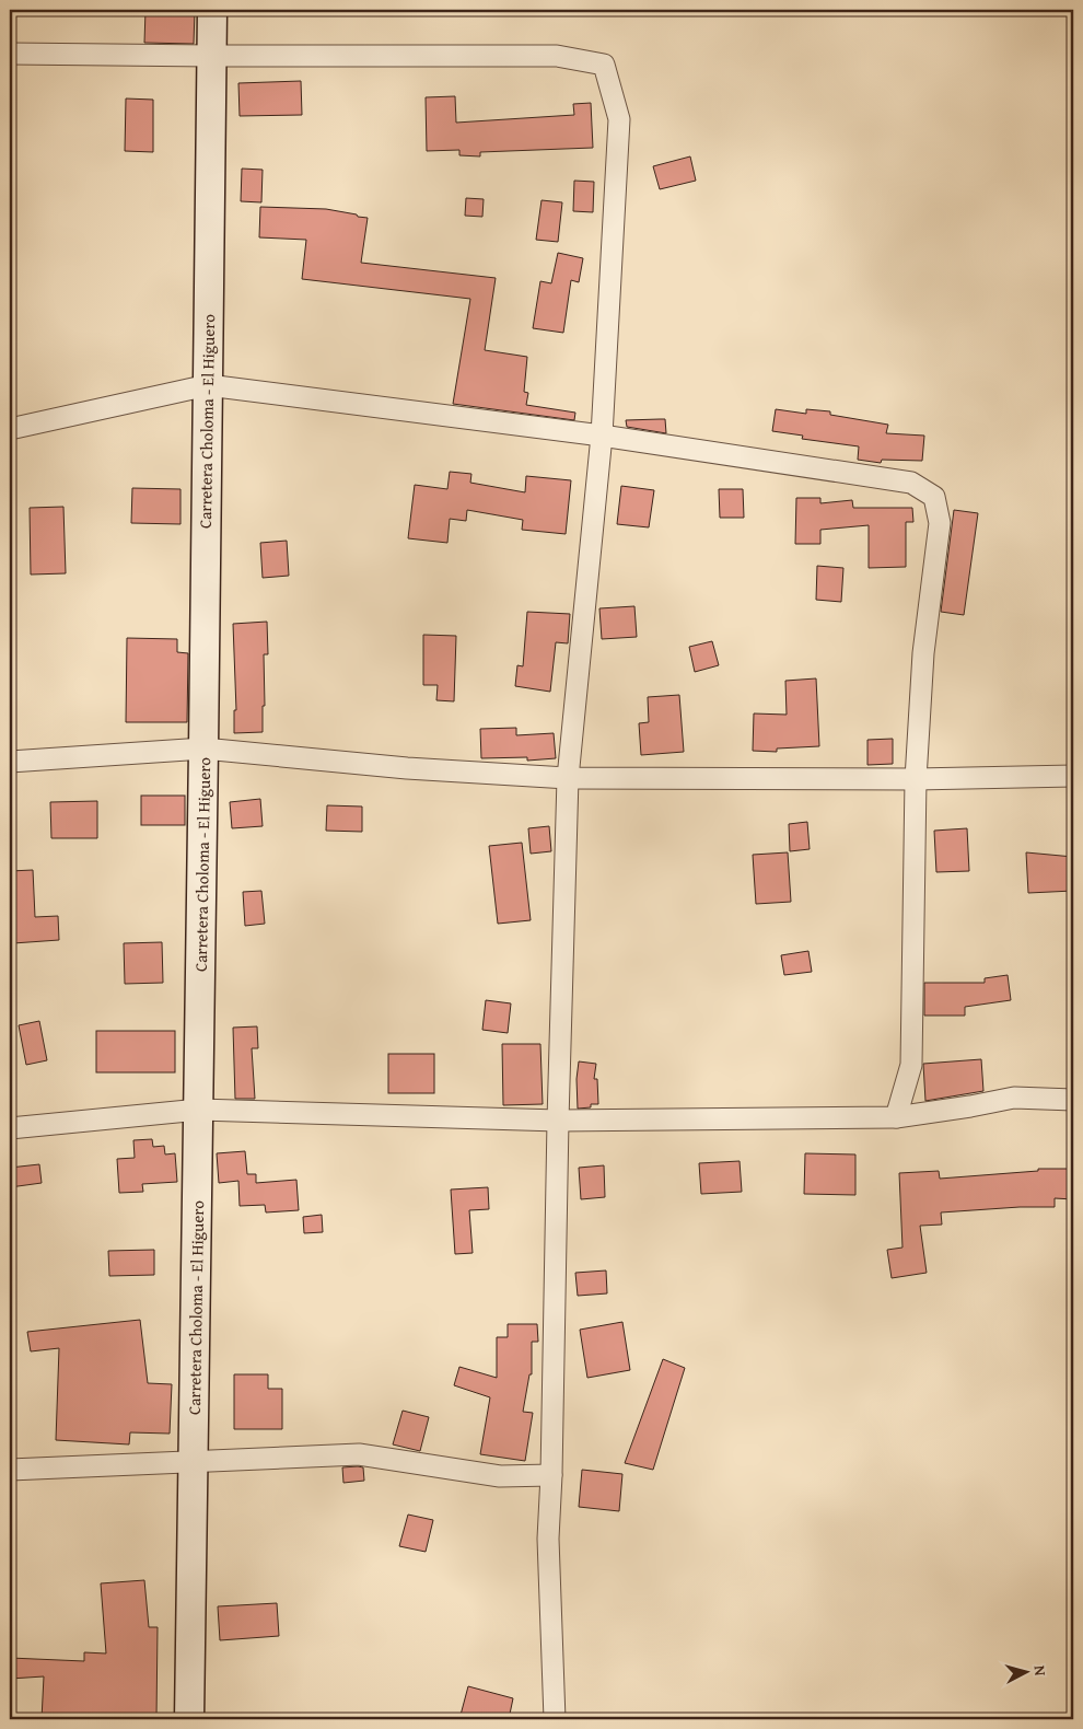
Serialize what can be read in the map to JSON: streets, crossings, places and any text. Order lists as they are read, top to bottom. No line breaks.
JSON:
{"streets":{"street":["Carretera Choloma - El Higuero"]},"north":"right"}
